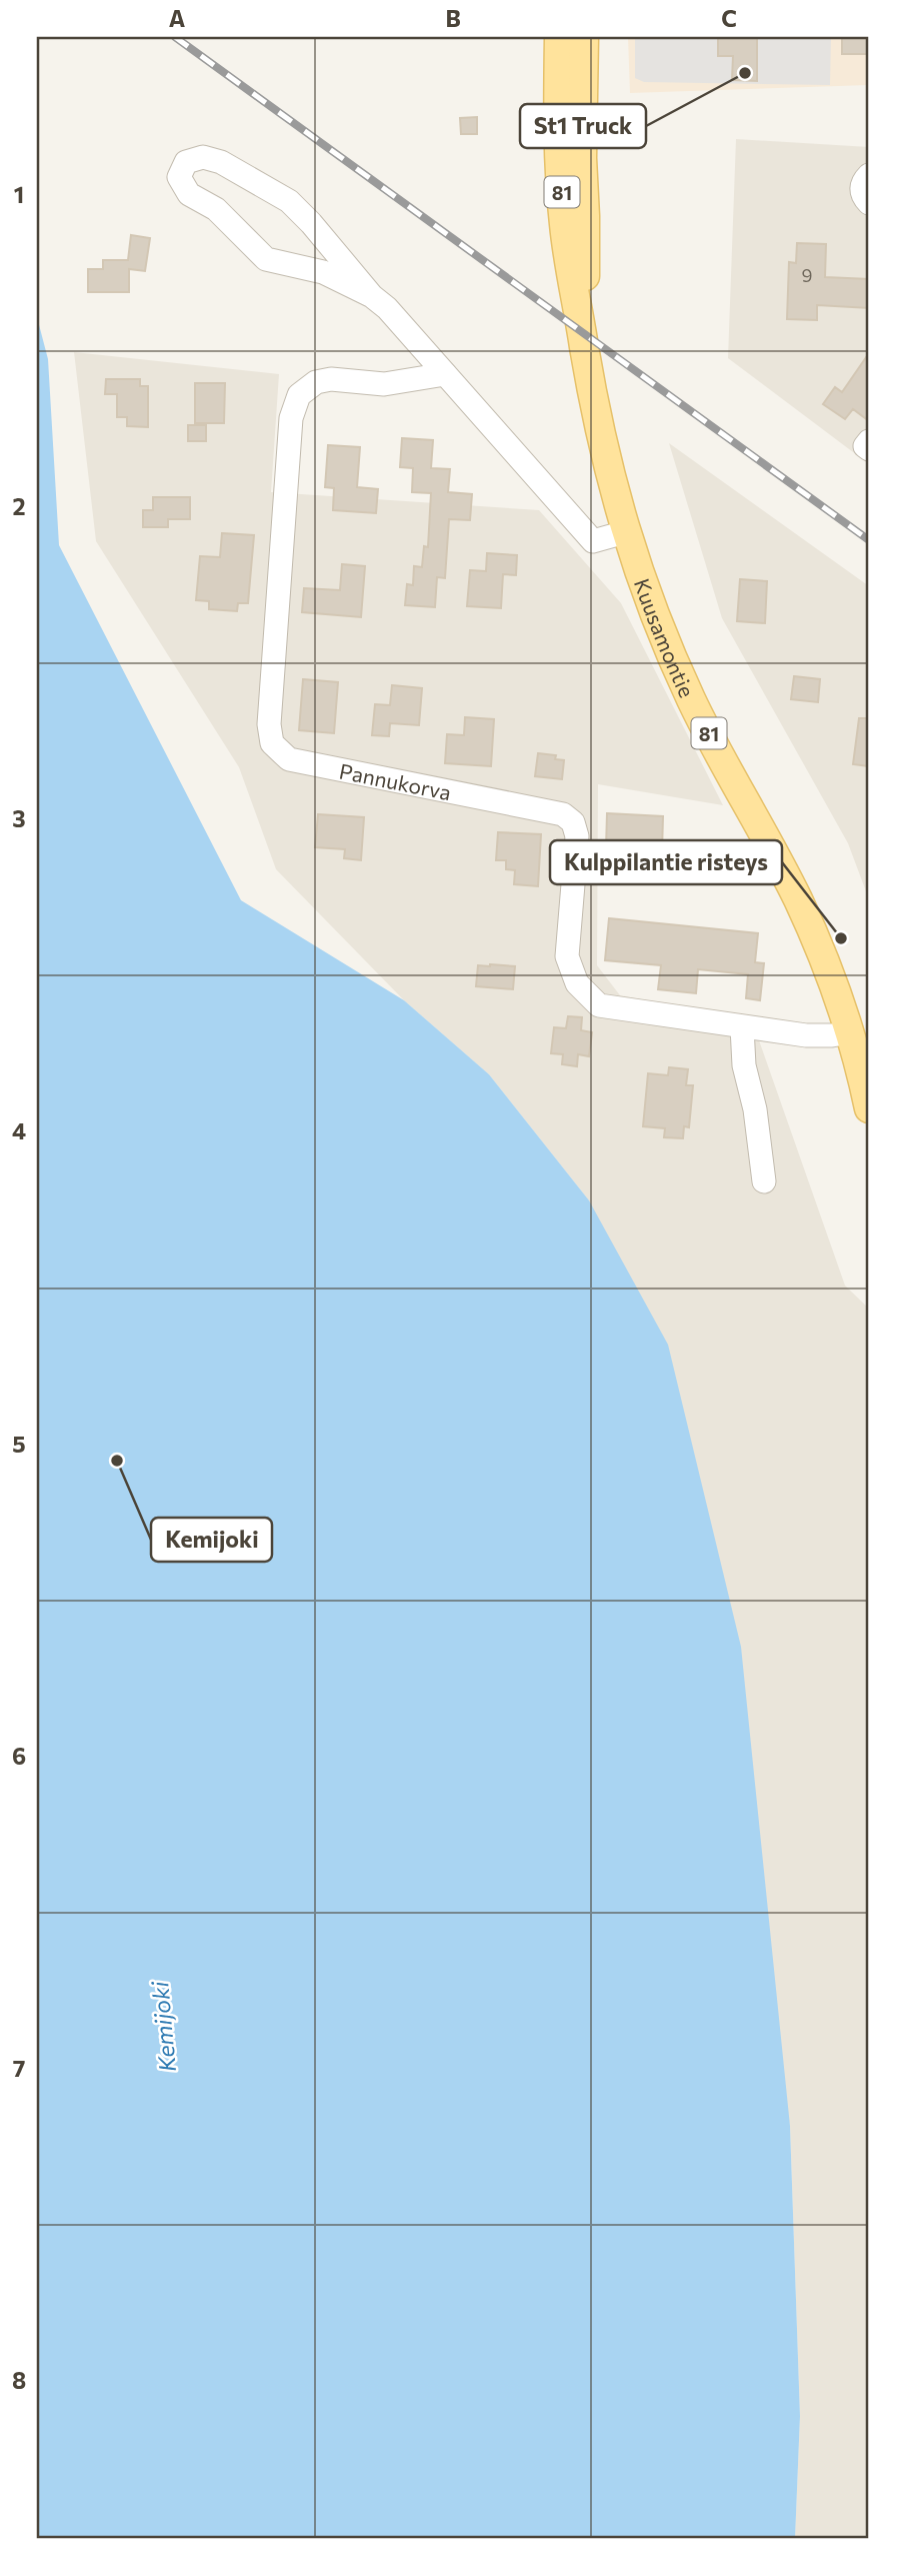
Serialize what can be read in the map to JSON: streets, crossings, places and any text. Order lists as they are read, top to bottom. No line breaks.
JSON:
{"streets":{"main road":["81","Kuusamontie"],"street":["Pannukorva"]},"crossings":[["Kuusamontie","Pannukorva"]],"water":["Kemijoki"],"places":["St1 Truck","Kulppilantie risteys","Kemijoki"],"house_numbers":["9"],"grid":{"columns":["A","B","C"],"rows":["1","2","3","4","5","6","7","8"]}}
